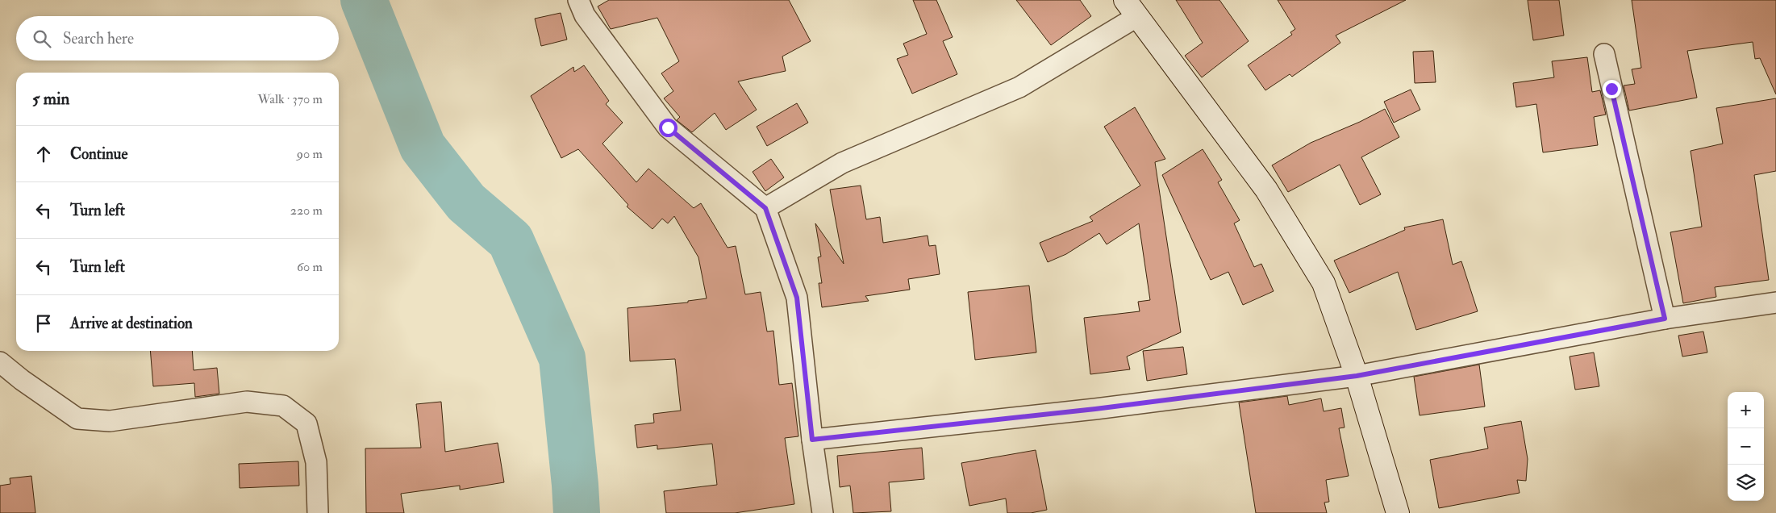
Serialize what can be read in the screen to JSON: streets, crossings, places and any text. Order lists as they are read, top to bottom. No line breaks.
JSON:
{"page":{"search":"Search here","heading":["5 min","Walk · 370 m"],"list":[["Continue","90 m"],["Turn left","220 m"],["Turn left","60 m"],"Arrive at destination"],"map_buttons":["+","−"]}}
